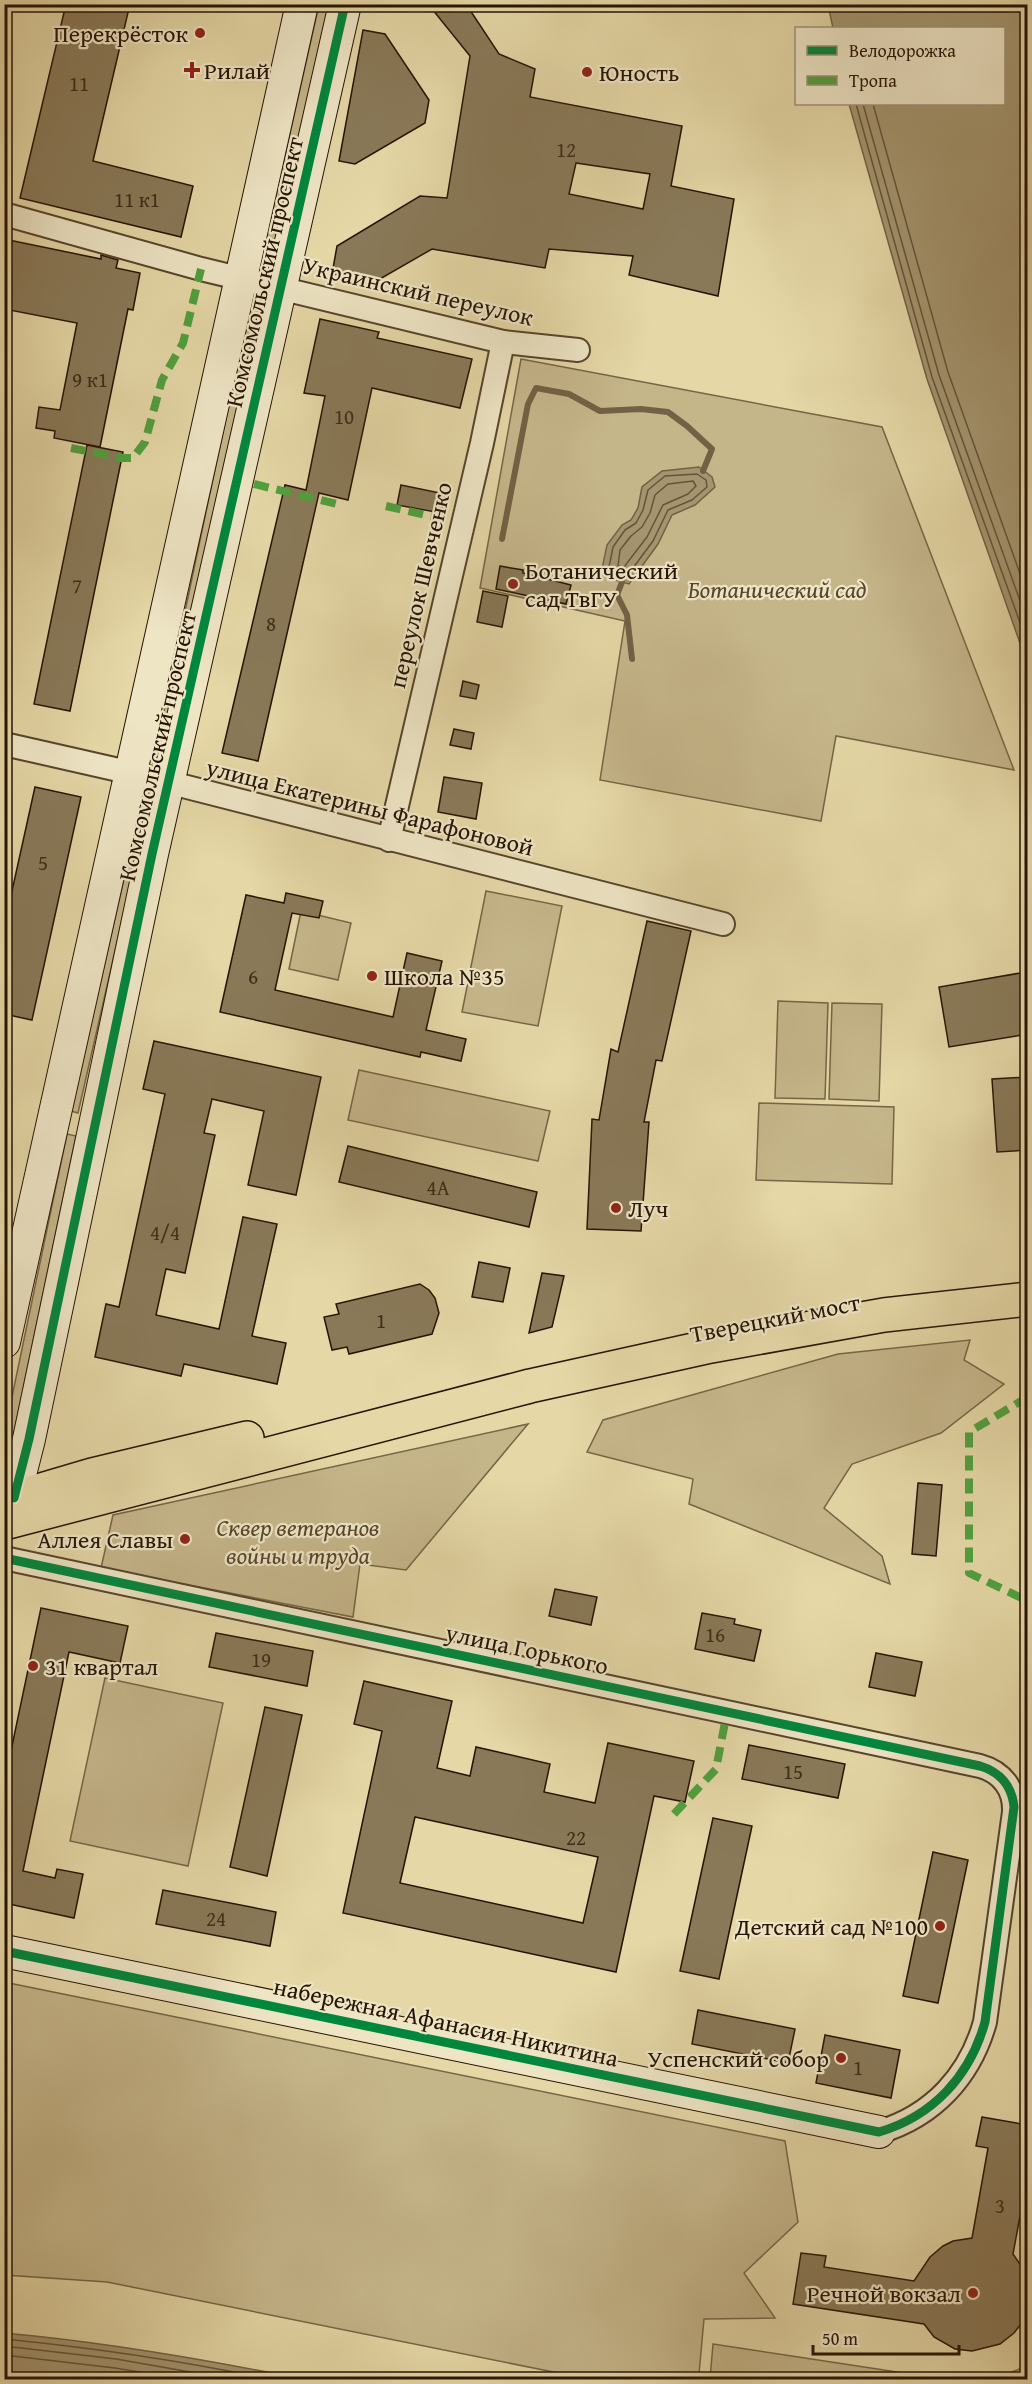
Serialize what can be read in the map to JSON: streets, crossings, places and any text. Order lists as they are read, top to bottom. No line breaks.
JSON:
{"streets":{"main road":["Тверецкий мост"],"street":["Комсомольский проспект","Украинский переулок","переулок Шевченко","улица Екатерины Фарафоновой","улица Горького","набережная Афанасия Никитина"]},"crossings":[["Комсомольский проспект","Украинский переулок"],["Комсомольский проспект","улица Екатерины Фарафоновой"],["Украинский переулок","переулок Шевченко"],["переулок Шевченко","улица Екатерины Фарафоновой"],["улица Горького","набережная Афанасия Никитина"]],"parks":["Ботанический сад","Сквер ветеранов войны и труда"],"places":{"other":["Перекрёсток","Юность","Ботанический сад ТвГУ","Школа №35","Луч","Аллея Славы","31 квартал","Детский сад №100","Успенский собор","Речной вокзал"],"health":["Рилай"]},"house_numbers":["11","12","11 к1","9 к1","10","7","8","5","6","4А","4/4","1","16","19","15","22","24","1","3"],"legend":["Велодорожка","Тропа"],"scale_bar":"50 m"}
